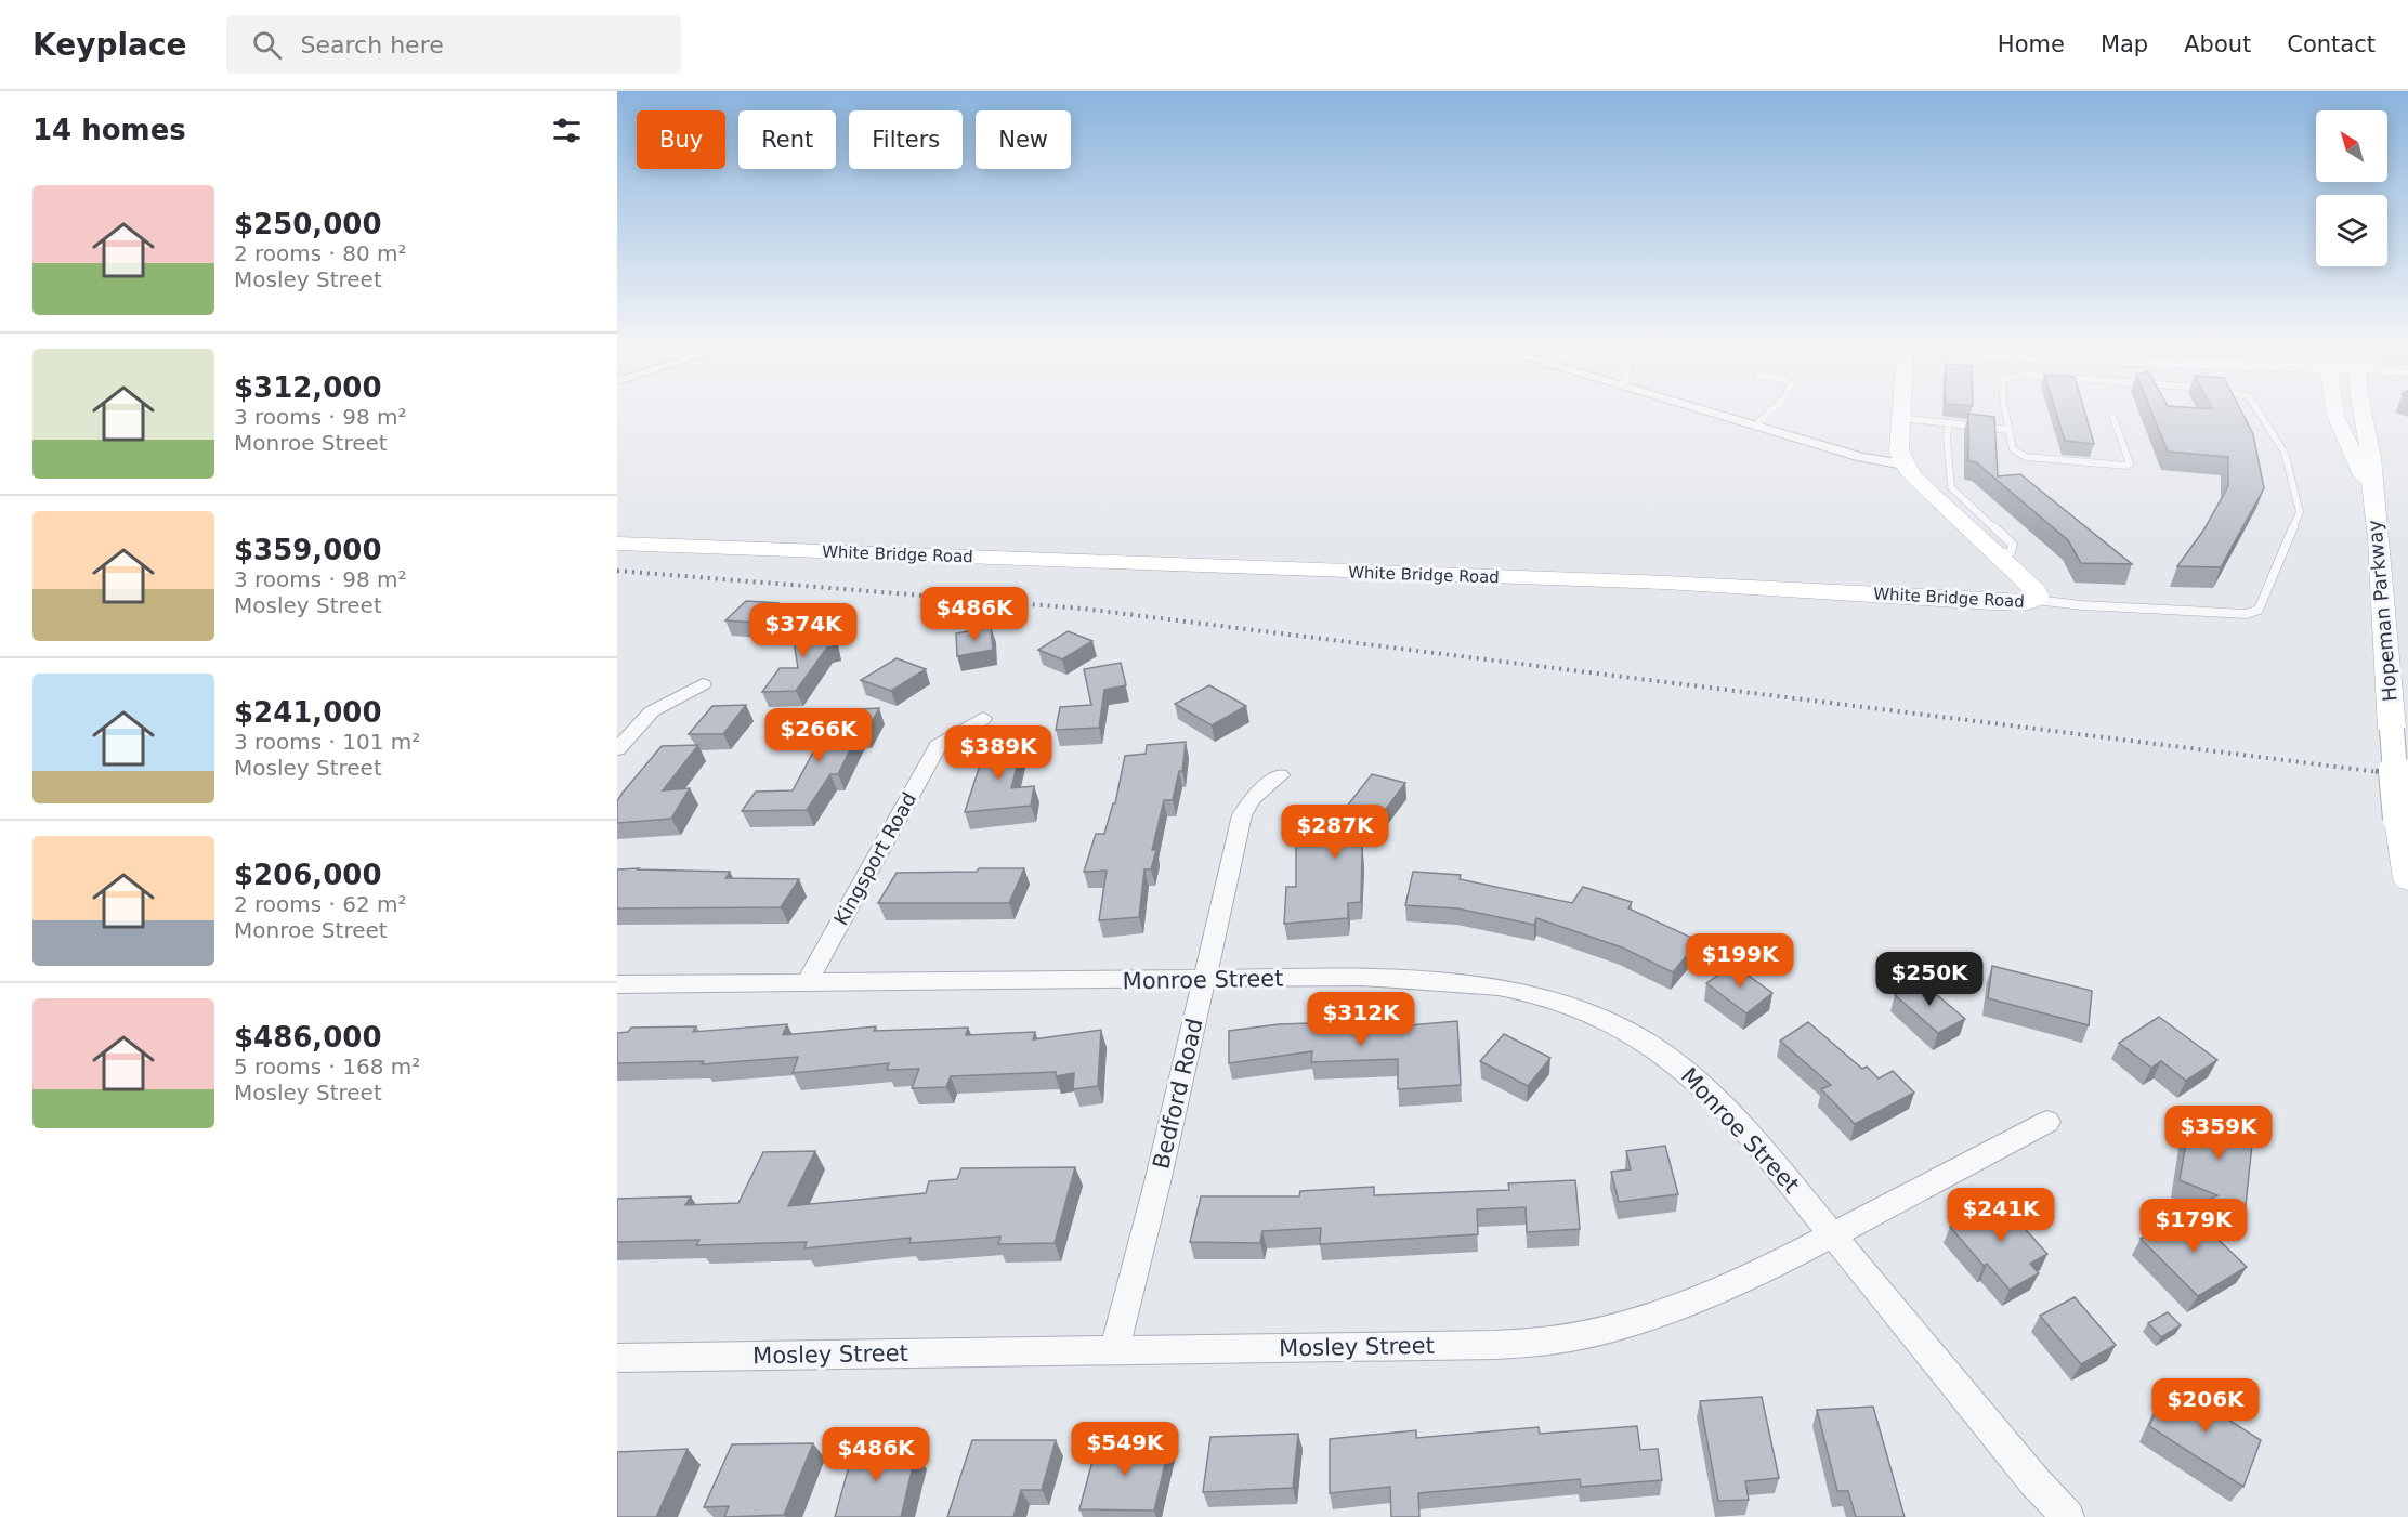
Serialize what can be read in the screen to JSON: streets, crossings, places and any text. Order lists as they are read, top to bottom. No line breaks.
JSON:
{"streets":{"main road":["White Bridge Road","Hopeman Parkway"],"street":["Kingsport Road","Monroe Street","Bedford Road","Mosley Street"]},"crossings":[["Kingsport Road","Monroe Street"],["Monroe Street","Bedford Road"],["Monroe Street","Mosley Street"],["Bedford Road","Mosley Street"]],"north":"top left","page":{"header":"Keyplace","search":"Search here","nav":["Home","Map","About","Contact"],"heading":"14 homes","chip":["Buy","Rent","Filters","New"],"list":[{"name":"$250,000","note":"2 rooms · 80 m² · Mosley Street"},{"name":"$312,000","note":"3 rooms · 98 m² · Monroe Street"},{"name":"$359,000","note":"3 rooms · 98 m² · Mosley Street"},{"name":"$241,000","note":"3 rooms · 101 m² · Mosley Street"},{"name":"$206,000","note":"2 rooms · 62 m² · Monroe Street"},{"name":"$486,000","note":"5 rooms · 168 m² · Mosley Street"}],"price":["$486K","$374K","$266K","$389K","$287K","$199K","$250K","$312K","$359K","$241K","$179K","$206K","$549K","$486K"]}}
